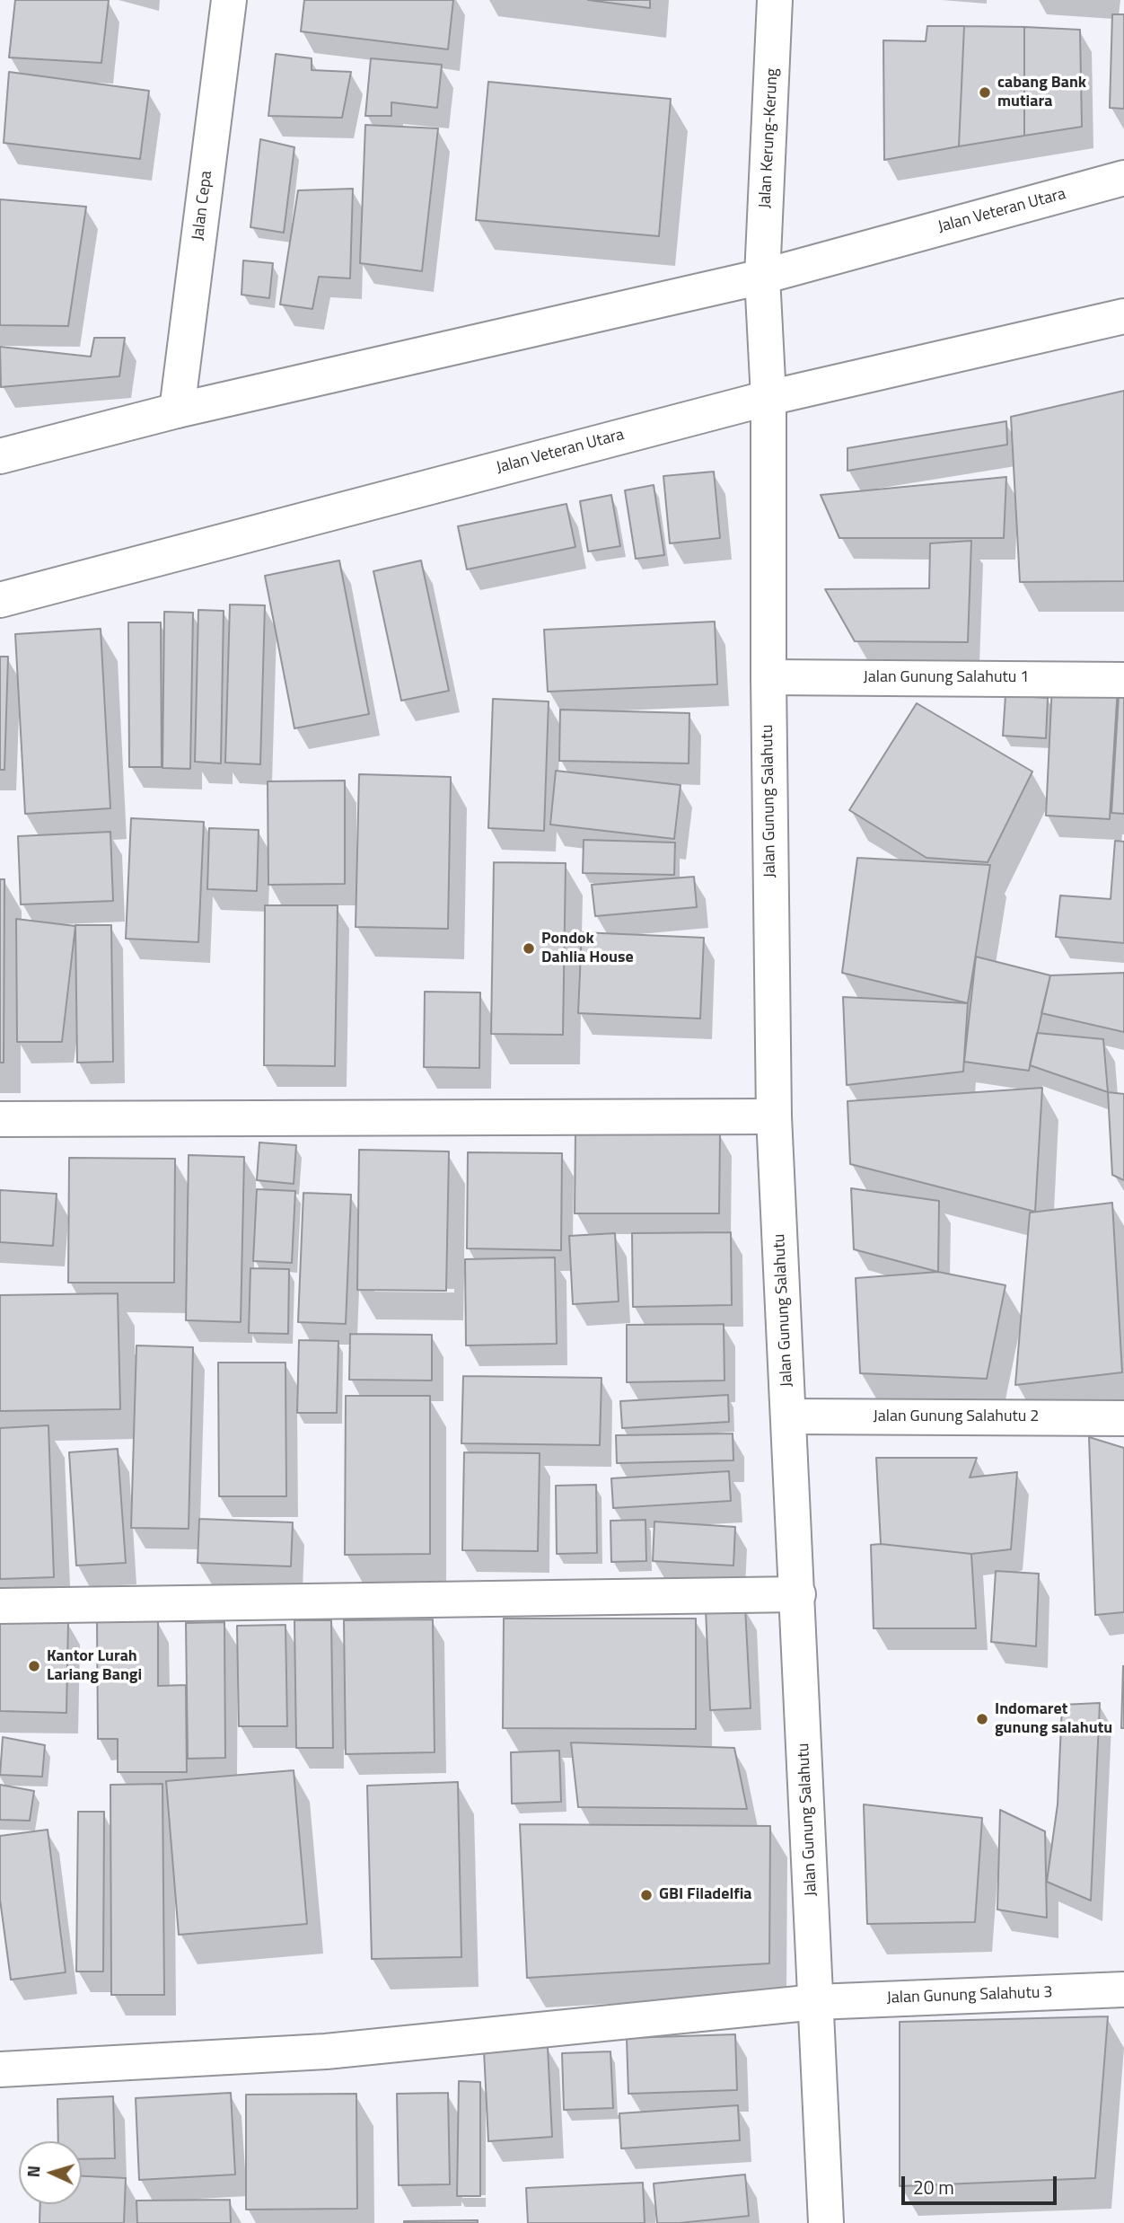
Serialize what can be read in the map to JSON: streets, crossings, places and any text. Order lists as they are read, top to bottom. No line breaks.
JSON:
{"streets":{"street":["Jalan Kerung-Kerung","Jalan Cepa","Jalan Veteran Utara","Jalan Gunung Salahutu 1","Jalan Gunung Salahutu","Jalan Gunung Salahutu 2","Jalan Gunung Salahutu 3"]},"crossings":[["Jalan Kerung-Kerung","Jalan Veteran Utara"],["Jalan Kerung-Kerung","Jalan Gunung Salahutu"],["Jalan Cepa","Jalan Veteran Utara"],["Jalan Veteran Utara","Jalan Gunung Salahutu"],["Jalan Gunung Salahutu 1","Jalan Gunung Salahutu"],["Jalan Gunung Salahutu","Jalan Gunung Salahutu 2"],["Jalan Gunung Salahutu","Jalan Gunung Salahutu 3"]],"places":["cabang Bank mutiara","Pondok Dahlia House","Kantor Lurah Lariang Bangi","Indomaret gunung salahutu","GBI Filadelfia"],"scale_bar":"20 m","north":"left"}
